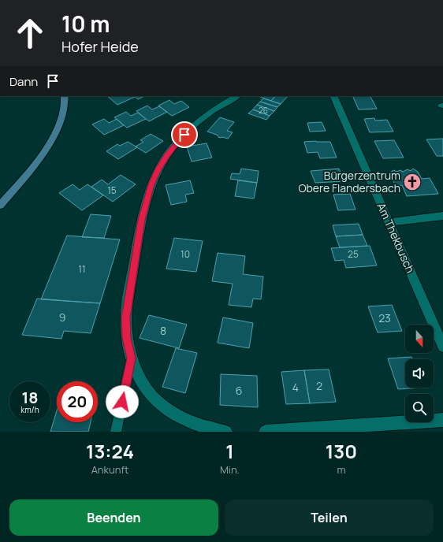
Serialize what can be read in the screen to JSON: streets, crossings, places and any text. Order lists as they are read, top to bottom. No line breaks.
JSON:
{"streets":{"street":["Am Thekbusch"]},"places":{"church":["Bürgerzentrum Obere Flandersbach"]},"house_numbers":["26","15","10","25","11","9","23","8","2","4","6"],"north":"bottom","page":{"turn":["10 m","Hofer Heide"],"then":"Dann","speed":"18 km/h","limit":"20","eta":["13:24","Ankunft","1","Min.","130","m"],"buttons":["Beenden","Teilen"]}}
